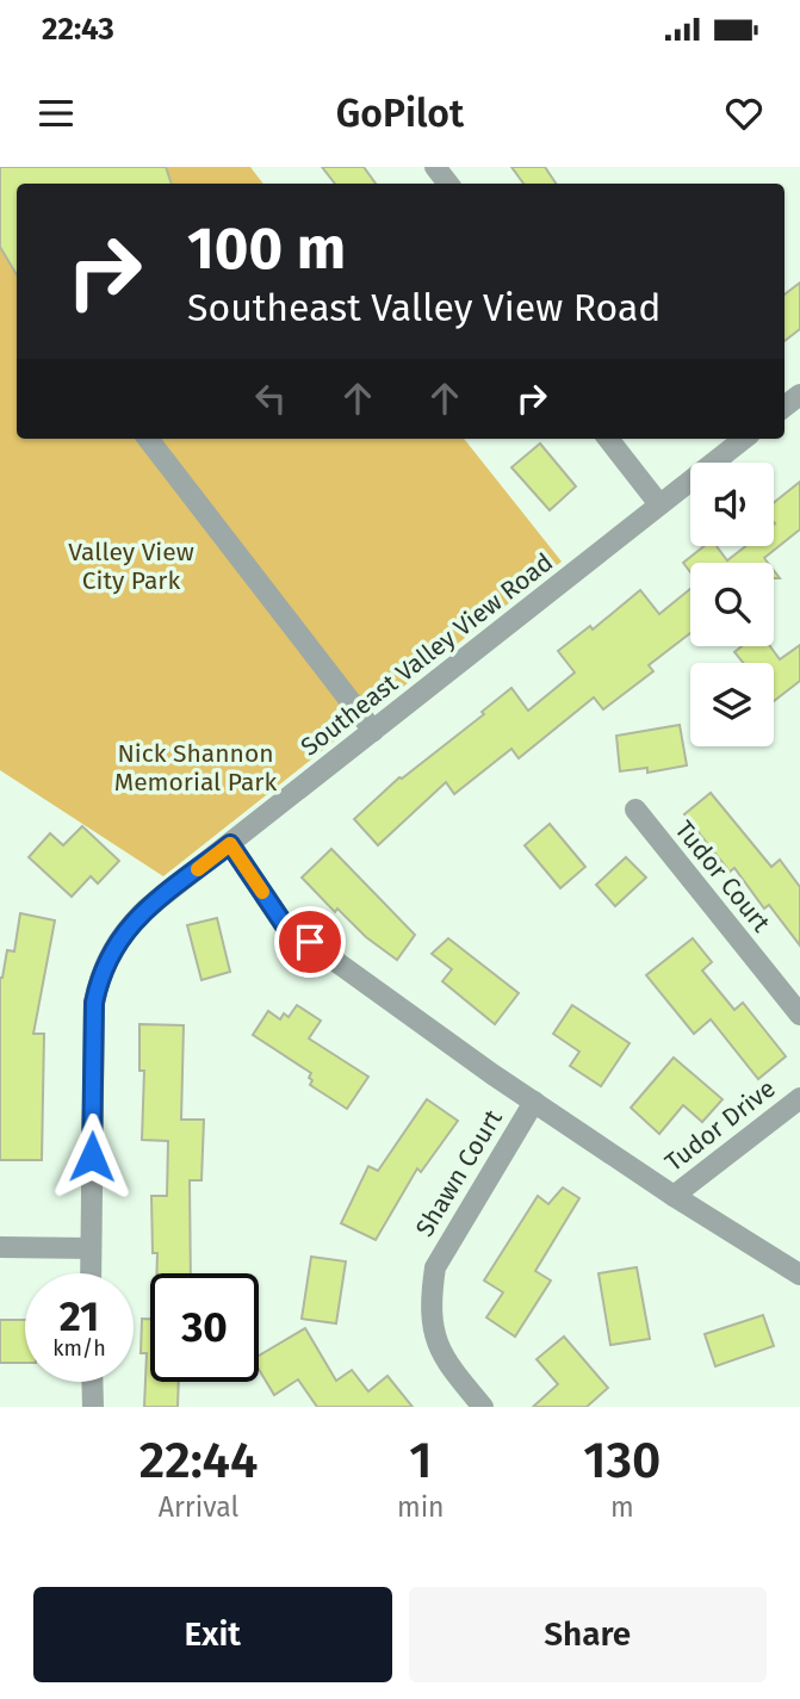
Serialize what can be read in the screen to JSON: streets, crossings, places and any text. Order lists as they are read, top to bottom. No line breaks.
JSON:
{"streets":{"street":["Southeast Valley View Road","Tudor Court","Tudor Drive","Shawn Court"]},"parks":["Valley View City Park","Nick Shannon Memorial Park"],"page":{"status":"22:43","header":"GoPilot","turn":["100 m","Southeast Valley View Road"],"speed":"21 km/h","limit":"30","eta":["22:44","Arrival","1","min","130","m"],"buttons":["Exit","Share"]}}
